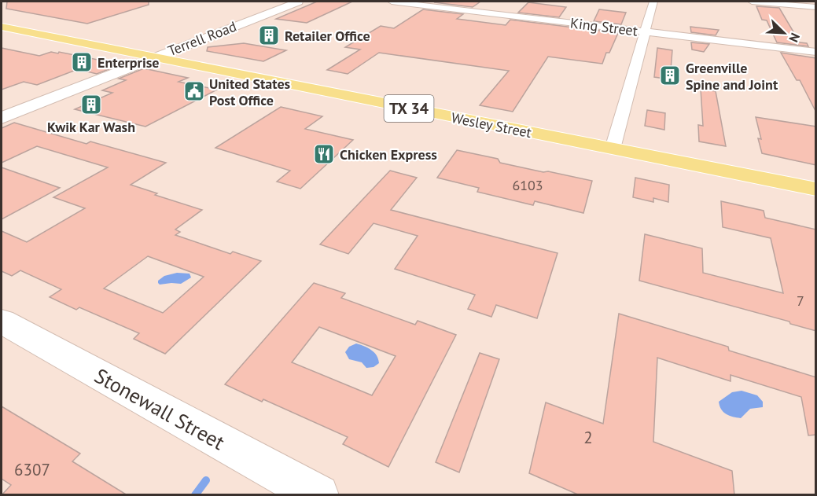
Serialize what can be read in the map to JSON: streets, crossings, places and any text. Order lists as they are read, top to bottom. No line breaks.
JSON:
{"streets":{"main road":["TX 34","Wesley Street"],"street":["King Street","Terrell Road","Stonewall Street"]},"crossings":[["Terrell Road","Wesley Street"]],"places":{"building":["Retailer Office","Enterprise","Greenville Spine and Joint","Kwik Kar Wash"],"public building":["United States Post Office"],"restaurant":["Chicken Express"]},"house_numbers":["6103","7","2","6307"],"north":"bottom right"}
